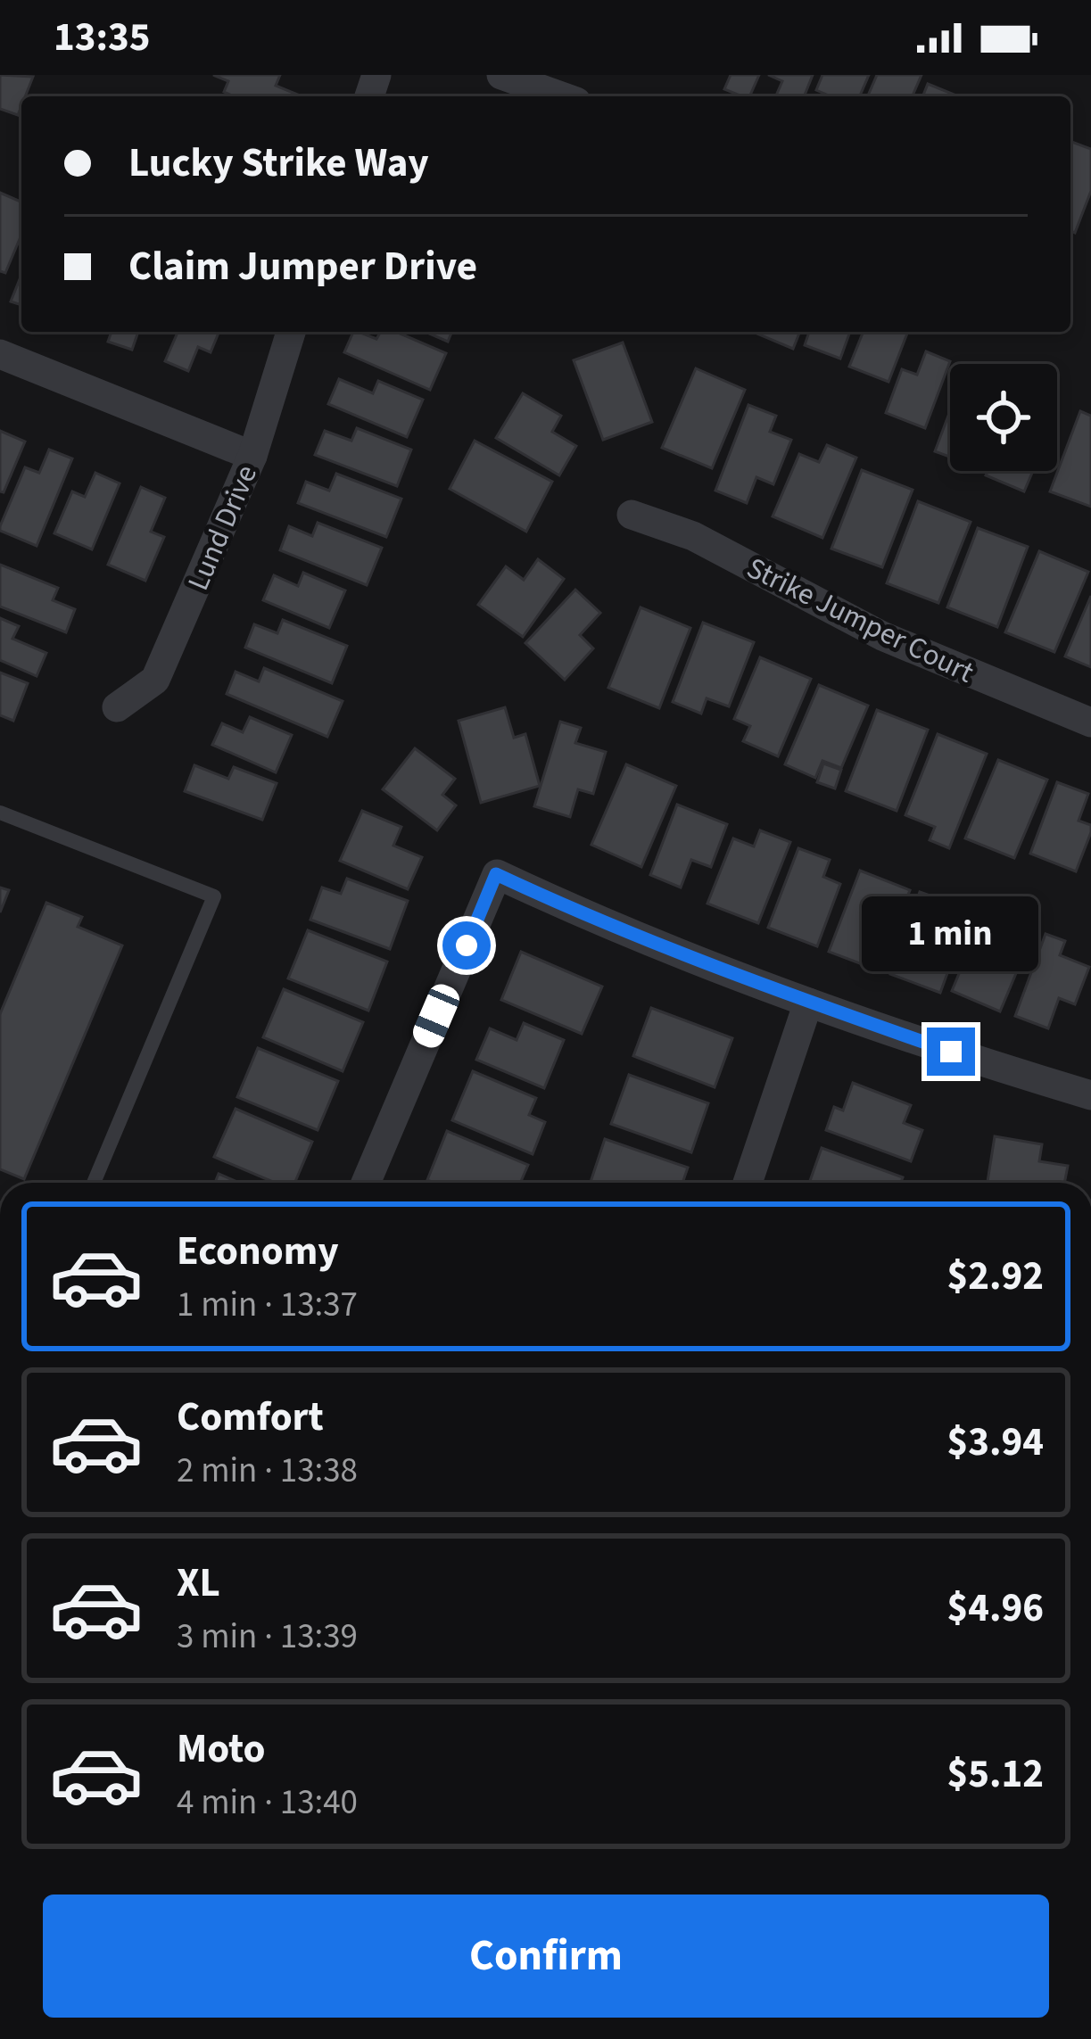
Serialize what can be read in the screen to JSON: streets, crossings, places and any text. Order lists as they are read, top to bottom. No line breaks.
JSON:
{"streets":{"street":["Lund Drive","Strike Jumper Court"]},"page":{"status":"13:35","banner":["Lucky Strike Way","Claim Jumper Drive"],"bubble":"1 min","list":[{"name":"Economy","note":"1 min · 13:37","value":"$2.92"},{"name":"Comfort","note":"2 min · 13:38","value":"$3.94"},{"name":"XL","note":"3 min · 13:39","value":"$4.96"},{"name":"Moto","note":"4 min · 13:40","value":"$5.12"}],"buttons":"Confirm"}}
